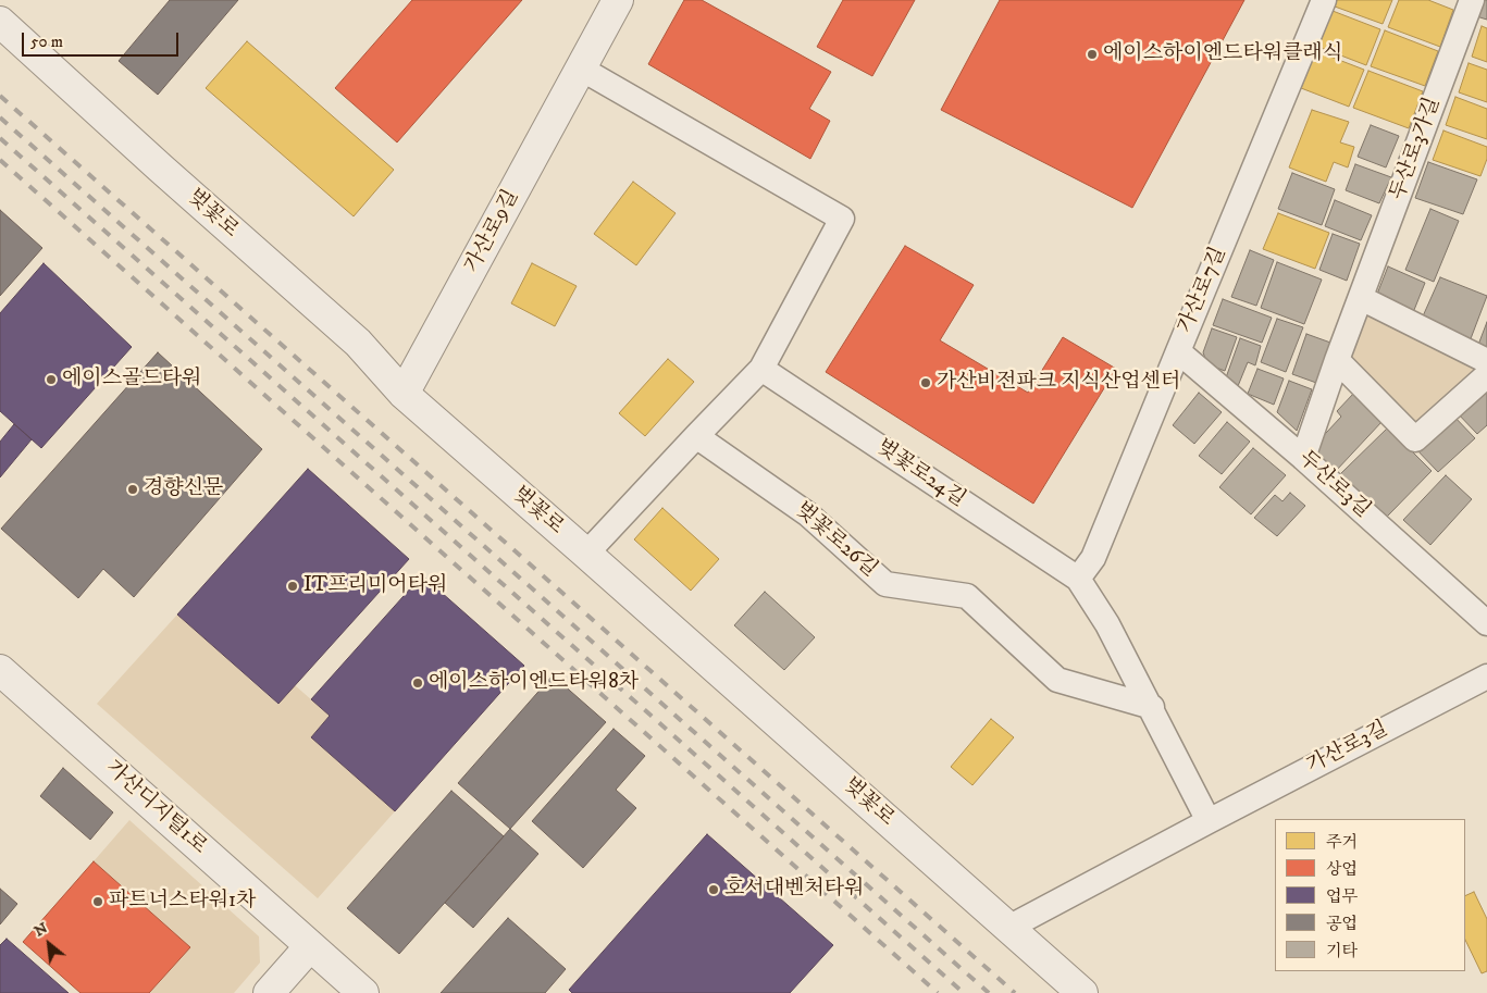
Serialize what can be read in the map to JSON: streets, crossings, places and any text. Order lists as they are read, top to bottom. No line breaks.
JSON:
{"streets":{"street":["두산로3가길","벚꽃로","가산로9길","가산로7길","벚꽃로24길","두산로3길","벚꽃로26길","가산로3길","가산디지털1로"]},"crossings":[["두산로3가길","두산로3길"],["벚꽃로","가산로9길"],["벚꽃로","가산로3길"],["가산로7길","벚꽃로24길"],["가산로7길","두산로3길"]],"places":["에이스하이엔드타워클래식","에이스골드타워","가산비전파크 지식산업센터","경향신문","IT프리미어타워","에이스하이엔드타워8차","호서대벤처타워","파트너스타워1차"],"legend":["주거","상업","업무","공업","기타"],"scale_bar":"50 m","north":"top left"}
